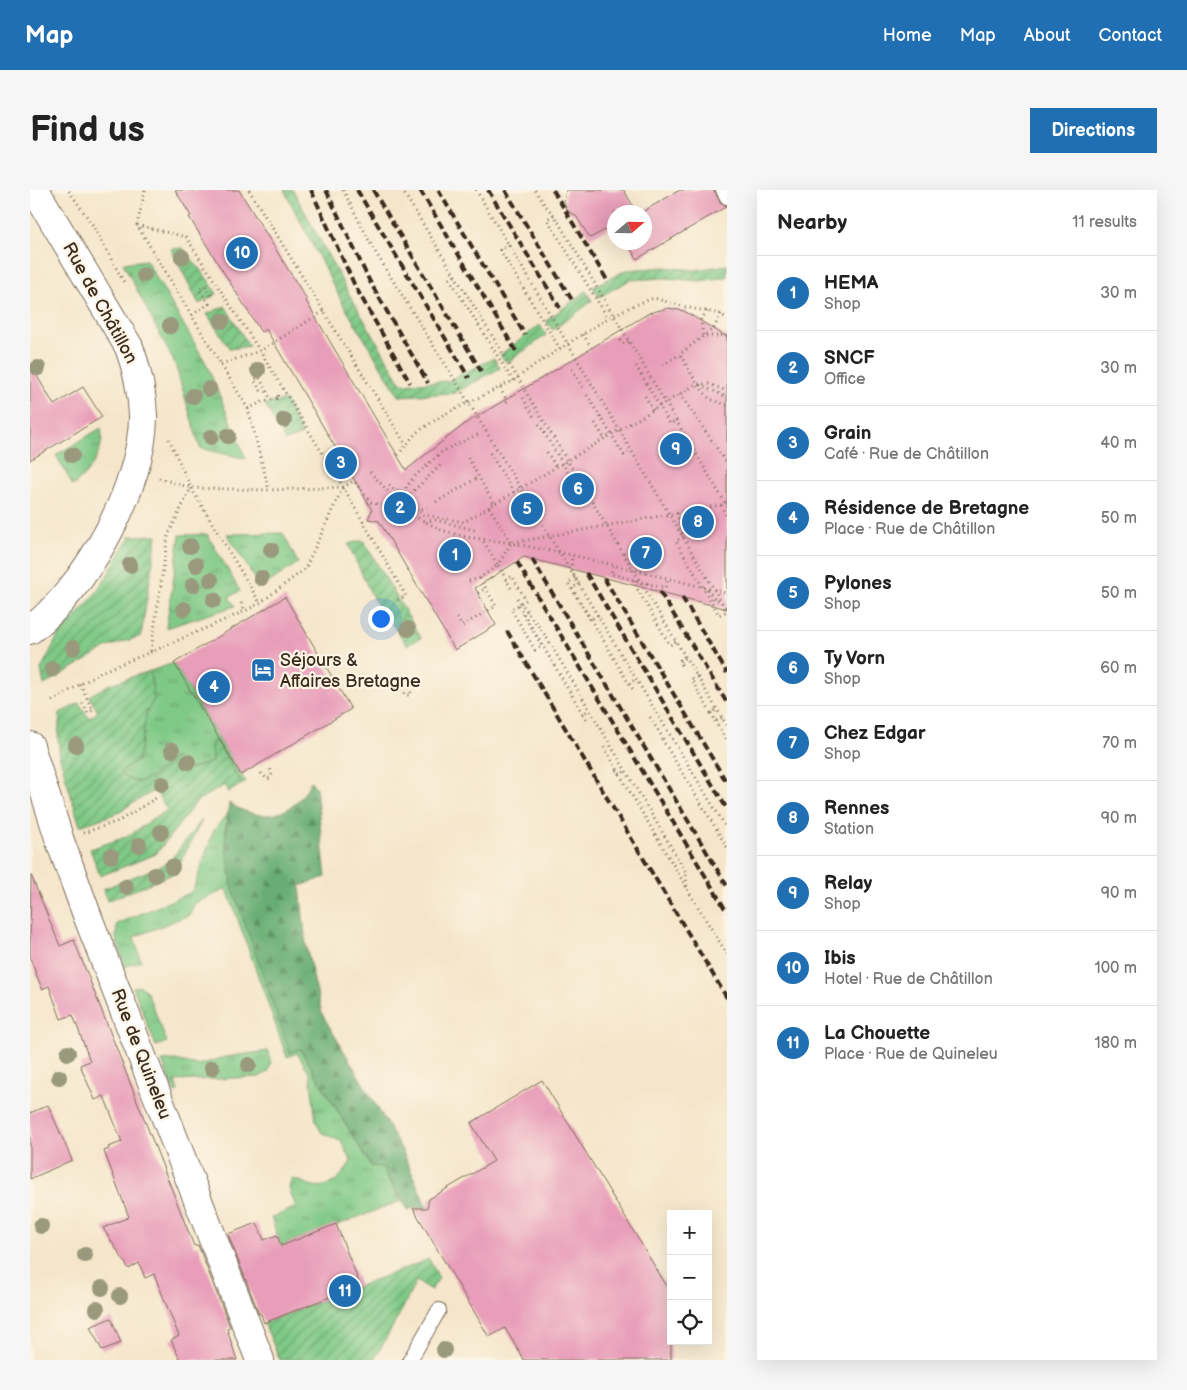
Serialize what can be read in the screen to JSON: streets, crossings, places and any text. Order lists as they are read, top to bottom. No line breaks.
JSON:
{"streets":{"street":["Rue de Châtillon","Rue de Quineleu"]},"places":{"hotel":["Séjours & Affaires Bretagne"]},"north":"right","page":{"header":"Map","nav":["Home","Map","About","Contact"],"buttons":"Directions","title":"Find us","heading":["Nearby","11 results"],"pins":["10","9","3","6","2","5","8","7","1","4","11"],"list":[{"mark":"1","name":"HEMA","note":"Shop","value":"30 m"},{"mark":"2","name":"SNCF","note":"Office","value":"30 m"},{"mark":"3","name":"Grain","note":"Café · Rue de Châtillon","value":"40 m"},{"mark":"4","name":"Résidence de Bretagne","note":"Place · Rue de Châtillon","value":"50 m"},{"mark":"5","name":"Pylones","note":"Shop","value":"50 m"},{"mark":"6","name":"Ty Vorn","note":"Shop","value":"60 m"},{"mark":"7","name":"Chez Edgar","note":"Shop","value":"70 m"},{"mark":"8","name":"Rennes","note":"Station","value":"90 m"},{"mark":"9","name":"Relay","note":"Shop","value":"90 m"},{"mark":"10","name":"Ibis","note":"Hotel · Rue de Châtillon","value":"100 m"},{"mark":"11","name":"La Chouette","note":"Place · Rue de Quineleu","value":"180 m"}],"map_buttons":["+","−"]}}
